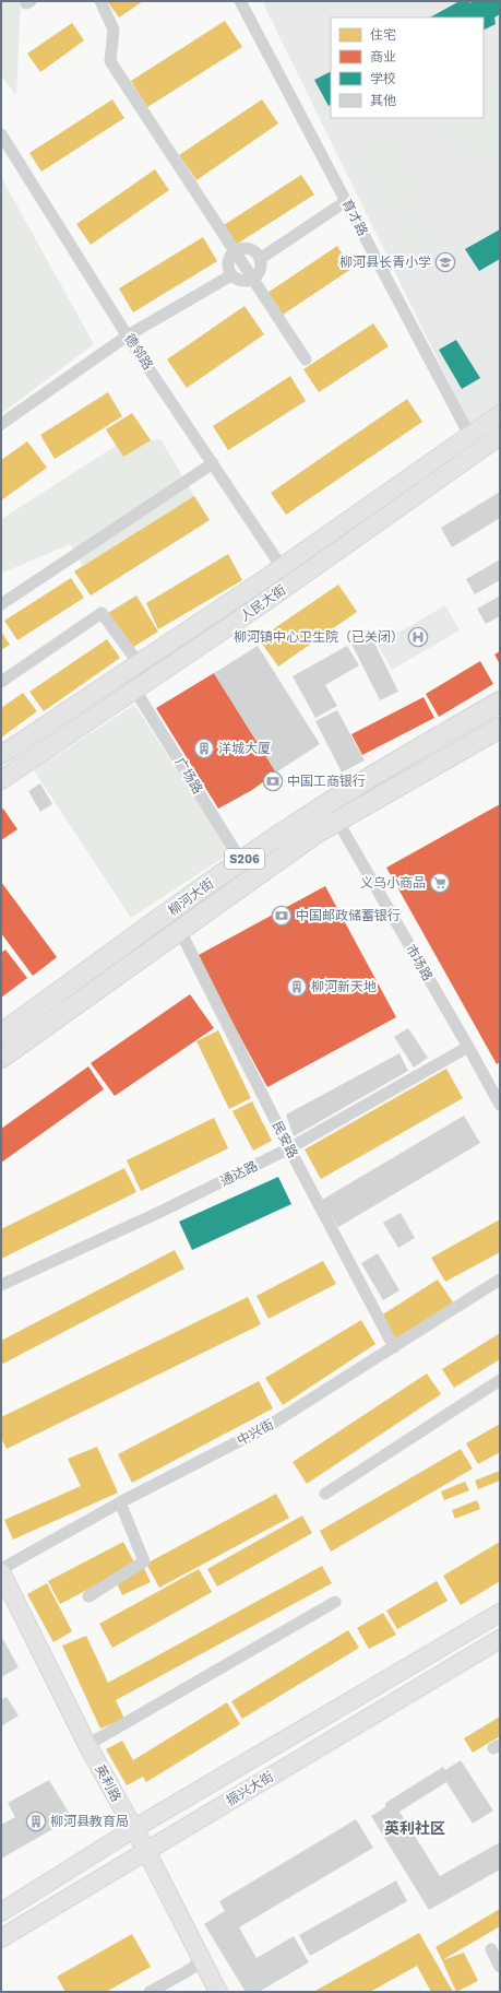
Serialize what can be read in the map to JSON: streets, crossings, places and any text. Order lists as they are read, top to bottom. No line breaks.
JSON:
{"streets":{"main road":["S206","柳河大街"],"street":["育才路","德邻路","人民大街","广场路","市场路","民安路","通达路","中兴街","英利路","振兴大街"]},"crossings":[["育才路","人民大街"],["德邻路","人民大街"],["人民大街","广场路"],["广场路","柳河大街"],["柳河大街","市场路"],["柳河大街","民安路"],["市场路","通达路"],["民安路","通达路"],["民安路","中兴街"],["英利路","振兴大街"]],"districts":["英利社区"],"places":{"school or university":["柳河县长青小学"],"hospital":["柳河镇中心卫生院（已关闭）"],"building":["洋城大厦","柳河新天地","柳河县教育局"],"bank":["中国工商银行","中国邮政储蓄银行"],"supermarket":["义乌小商品"]},"legend":["住宅","商业","学校","其他"]}
